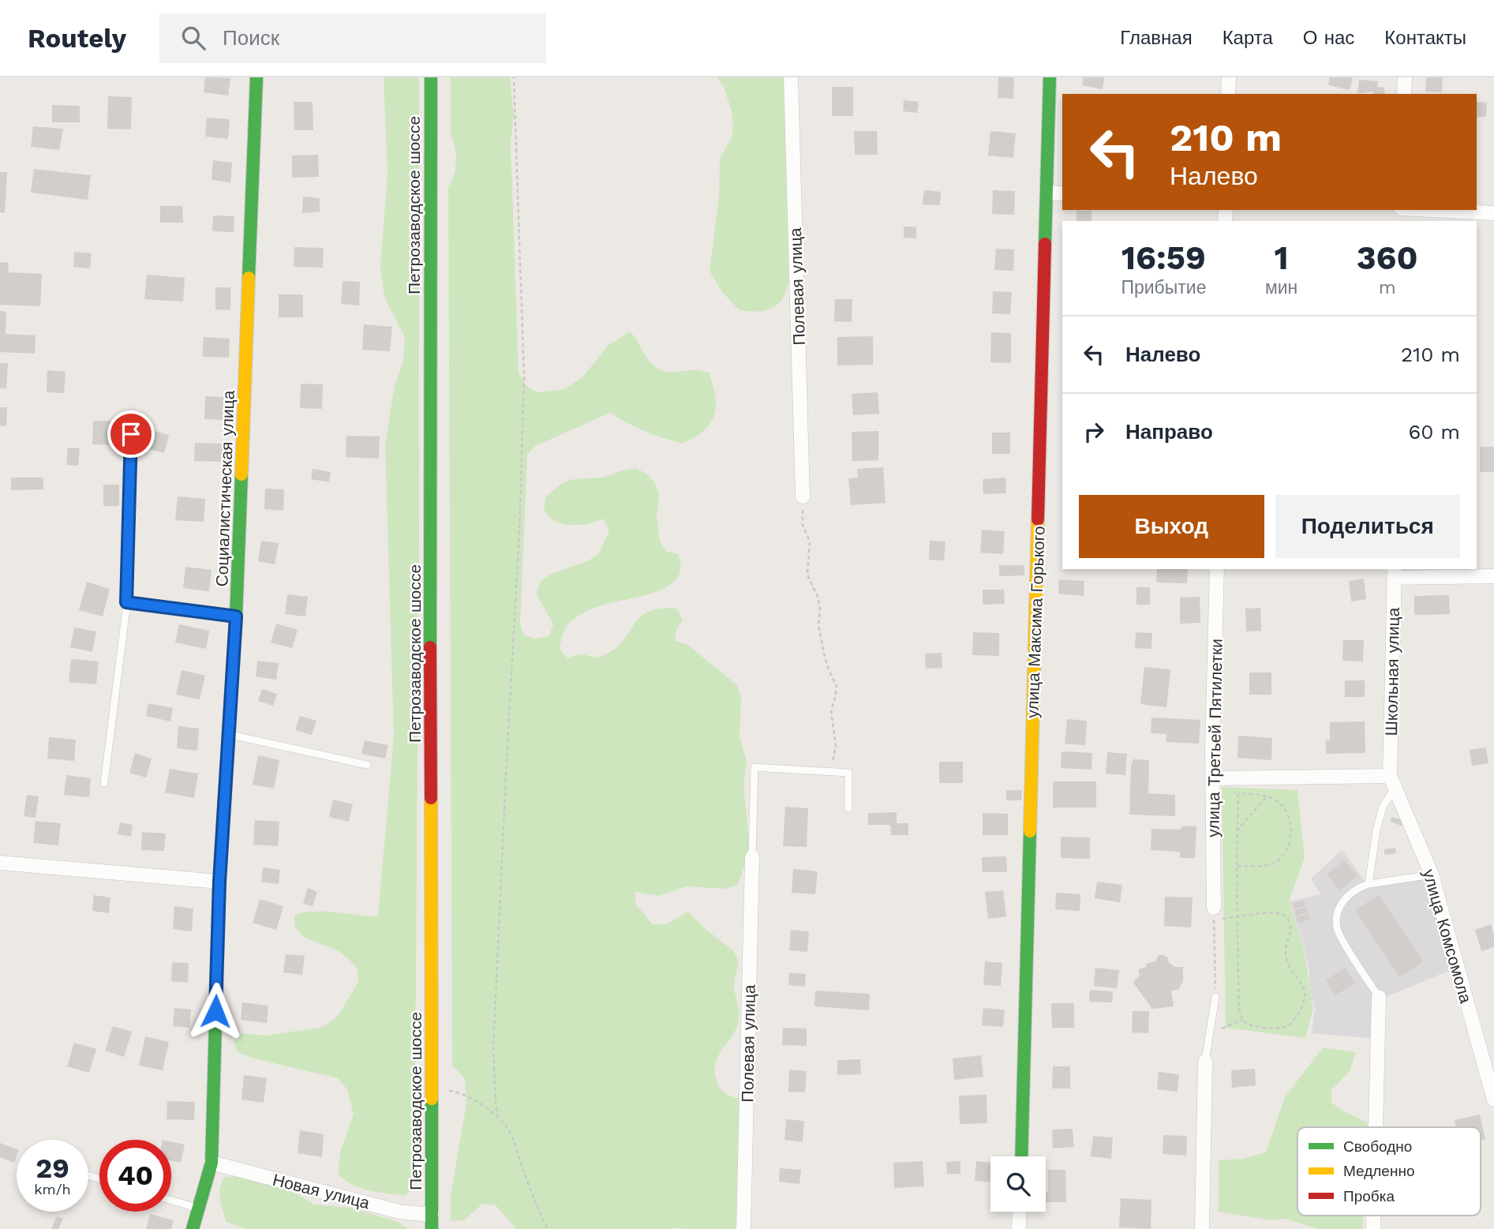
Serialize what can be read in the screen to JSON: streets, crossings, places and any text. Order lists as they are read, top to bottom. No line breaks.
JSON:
{"streets":{"street":["Петрозаводское шоссе","Полевая улица","Социалистическая улица","улица Максима Горького","Школьная улица","улица Третьей Пятилетки","улица Комсомола","Новая улица"]},"crossings":[["Петрозаводское шоссе","Новая улица"],["Социалистическая улица","Новая улица"],["Школьная улица","улица Комсомола"]],"legend":["Свободно","Медленно","Пробка"],"page":{"header":"Routely","search":"Поиск","nav":["Главная","Карта","О нас","Контакты"],"turn":["210 m","Налево"],"eta":["16:59","Прибытие","1","мин","360","m"],"list":[{"name":"Налево","value":"210 m"},{"name":"Направо","value":"60 m"}],"buttons":["Выход","Поделиться"],"speed":"29 km/h","limit":"40"}}
